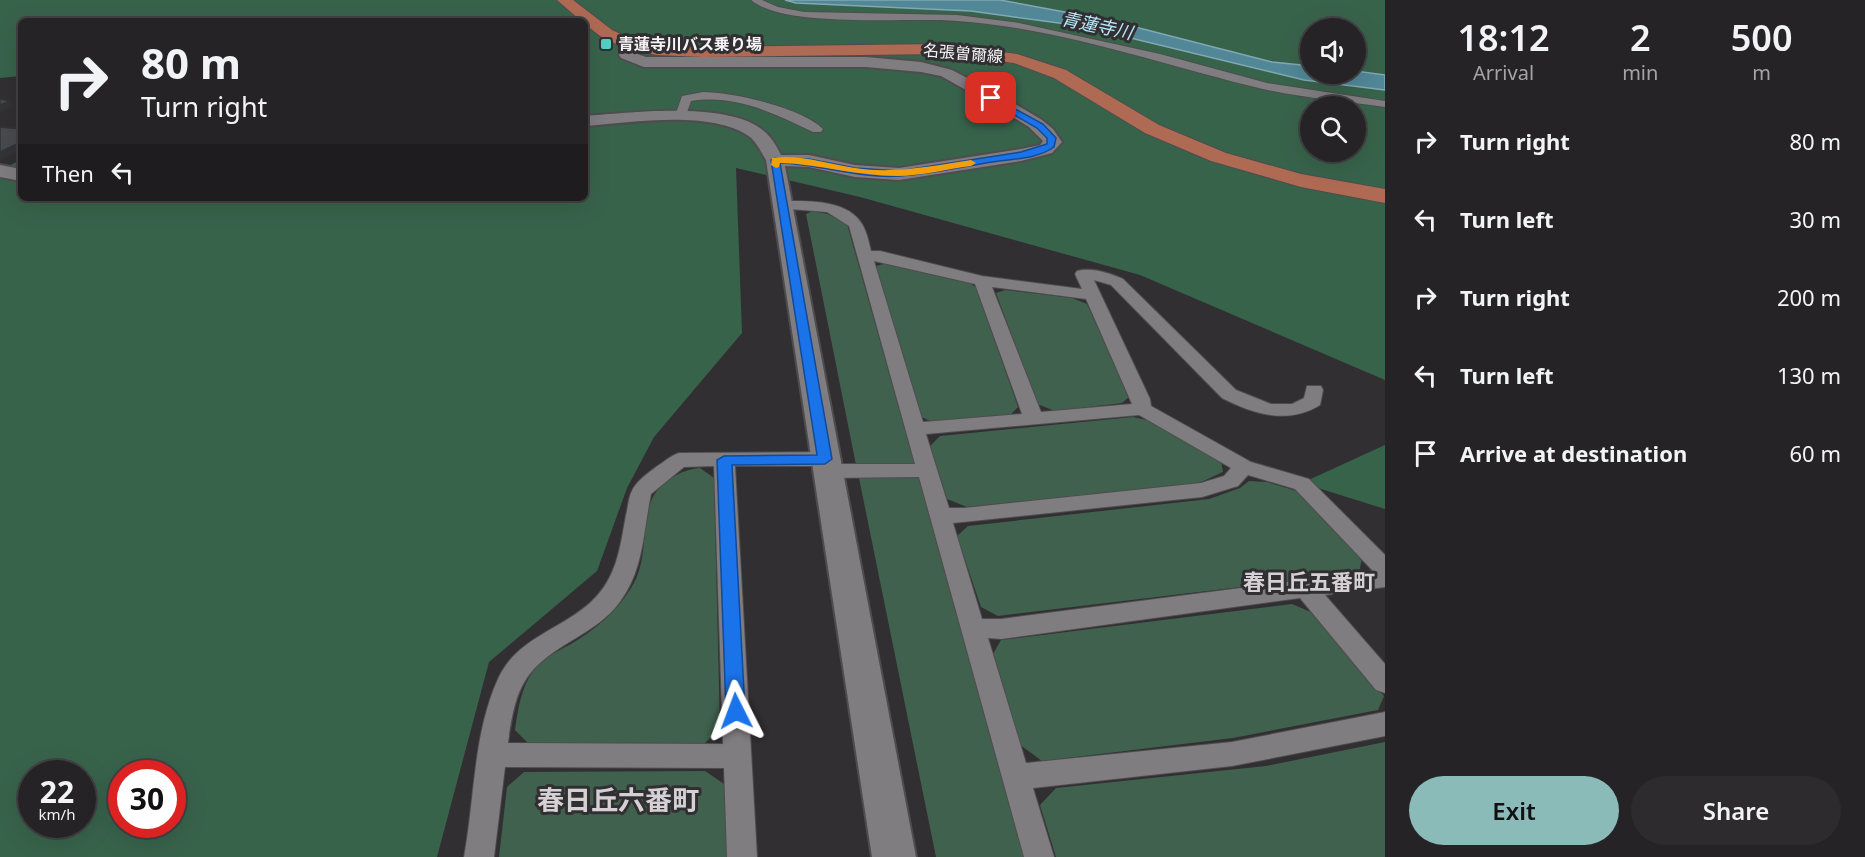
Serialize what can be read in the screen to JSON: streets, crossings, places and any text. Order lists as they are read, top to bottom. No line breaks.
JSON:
{"streets":{"main road":["名張曽爾線"]},"districts":["春日丘五番町","春日丘六番町"],"water":["青蓮寺川"],"places":{"transit":["青蓮寺川バス乗り場"]},"page":{"eta":["18:12","Arrival","2","min","500","m"],"turn":["80 m","Turn right"],"list":[{"name":"Turn right","value":"80 m"},{"name":"Turn left","value":"30 m"},{"name":"Turn right","value":"200 m"},{"name":"Turn left","value":"130 m"},{"name":"Arrive at destination","value":"60 m"}],"then":"Then","speed":"22 km/h","limit":"30","buttons":["Exit","Share"]}}
